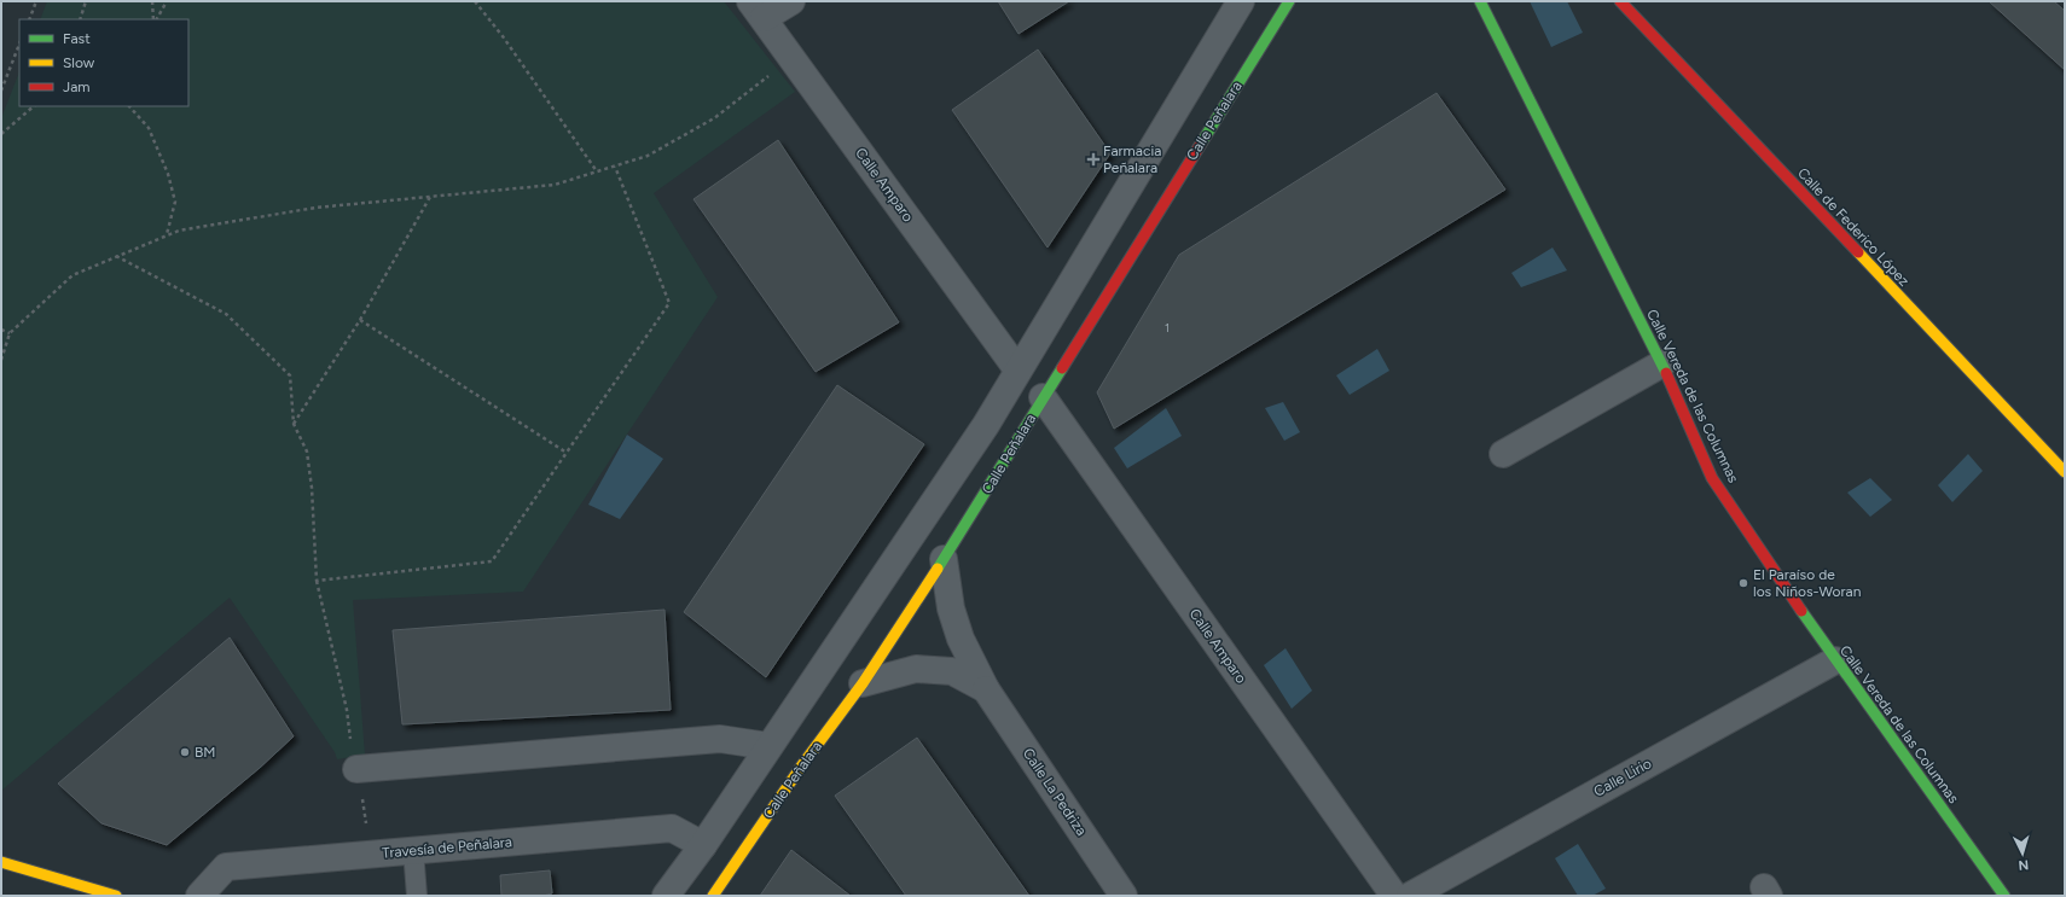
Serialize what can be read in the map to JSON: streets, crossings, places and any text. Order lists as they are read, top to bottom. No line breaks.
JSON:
{"streets":{"street":["Calle Peñalara","Calle Amparo","Calle de Federico López","Calle Vereda de las Columnas","Calle Lirio","Calle La Pedriza","Travesía de Peñalara"]},"crossings":[["Calle Peñalara","Calle Amparo"],["Calle Peñalara","Calle La Pedriza"],["Calle Vereda de las Columnas","Calle Lirio"]],"places":{"health":["Farmacia Peñalara"],"other":["El Paraíso de los Niños-Woran","BM"]},"house_numbers":["1"],"legend":["Fast","Slow","Jam"],"north":"bottom"}
